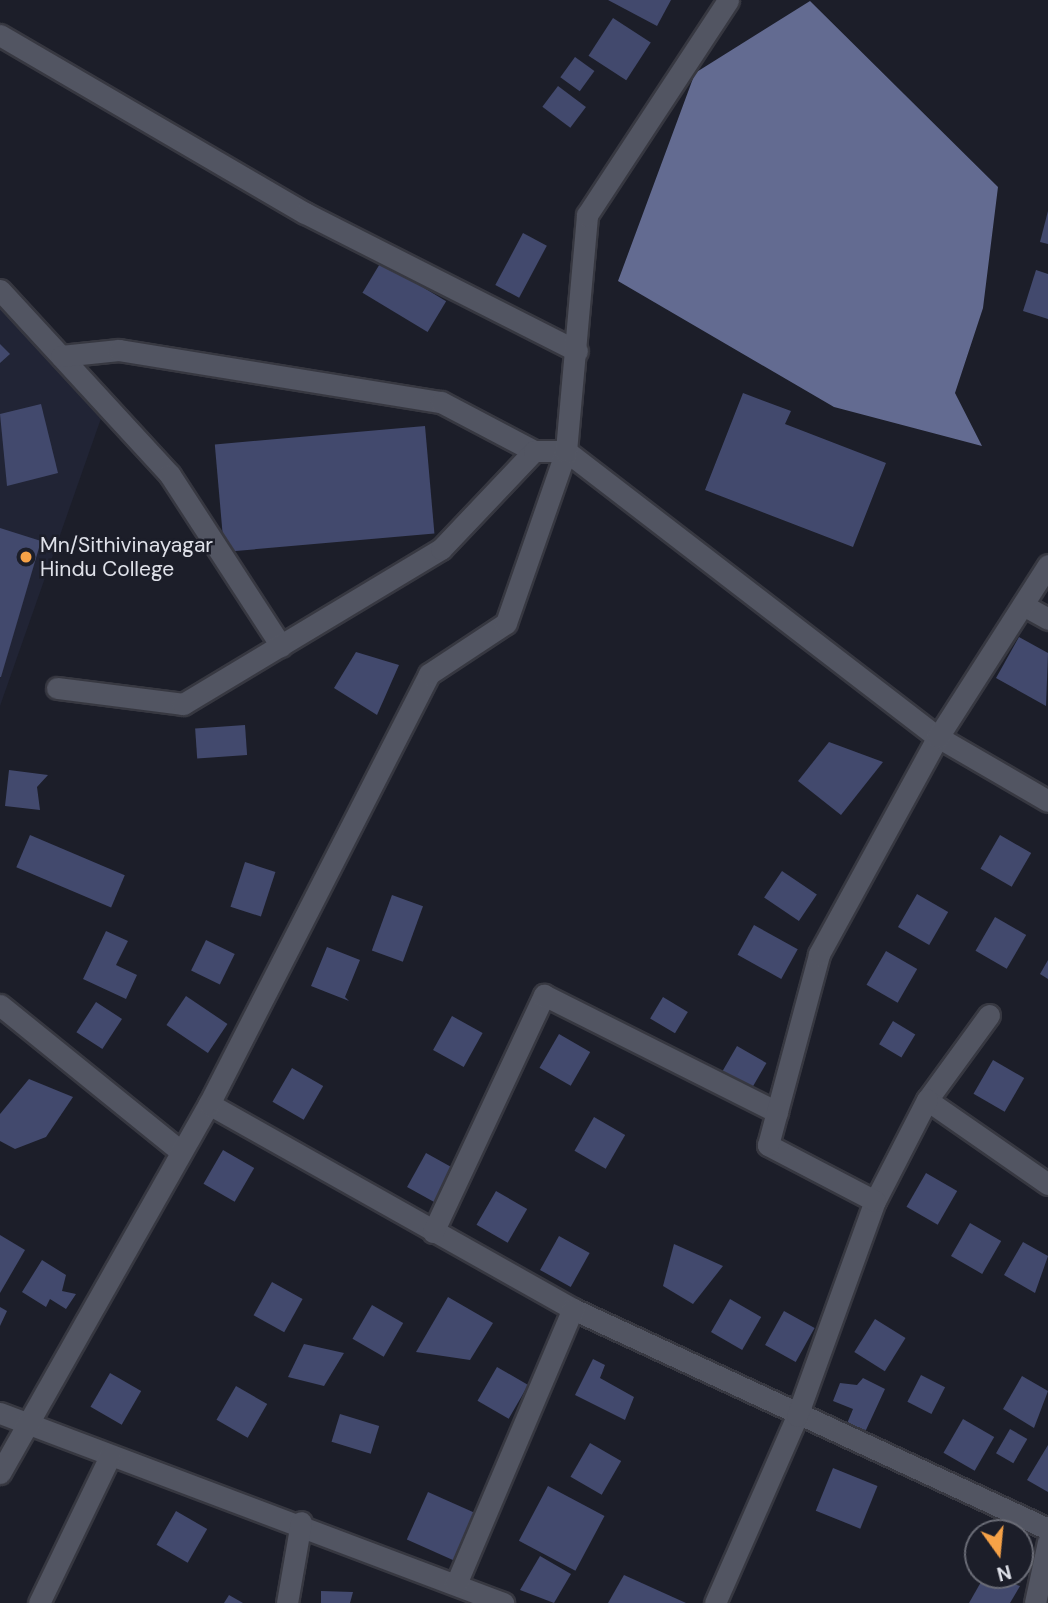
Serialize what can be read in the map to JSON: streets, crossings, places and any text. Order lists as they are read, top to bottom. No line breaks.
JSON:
{"places":["Mn/Sithivinayagar Hindu College"],"north":"bottom"}
